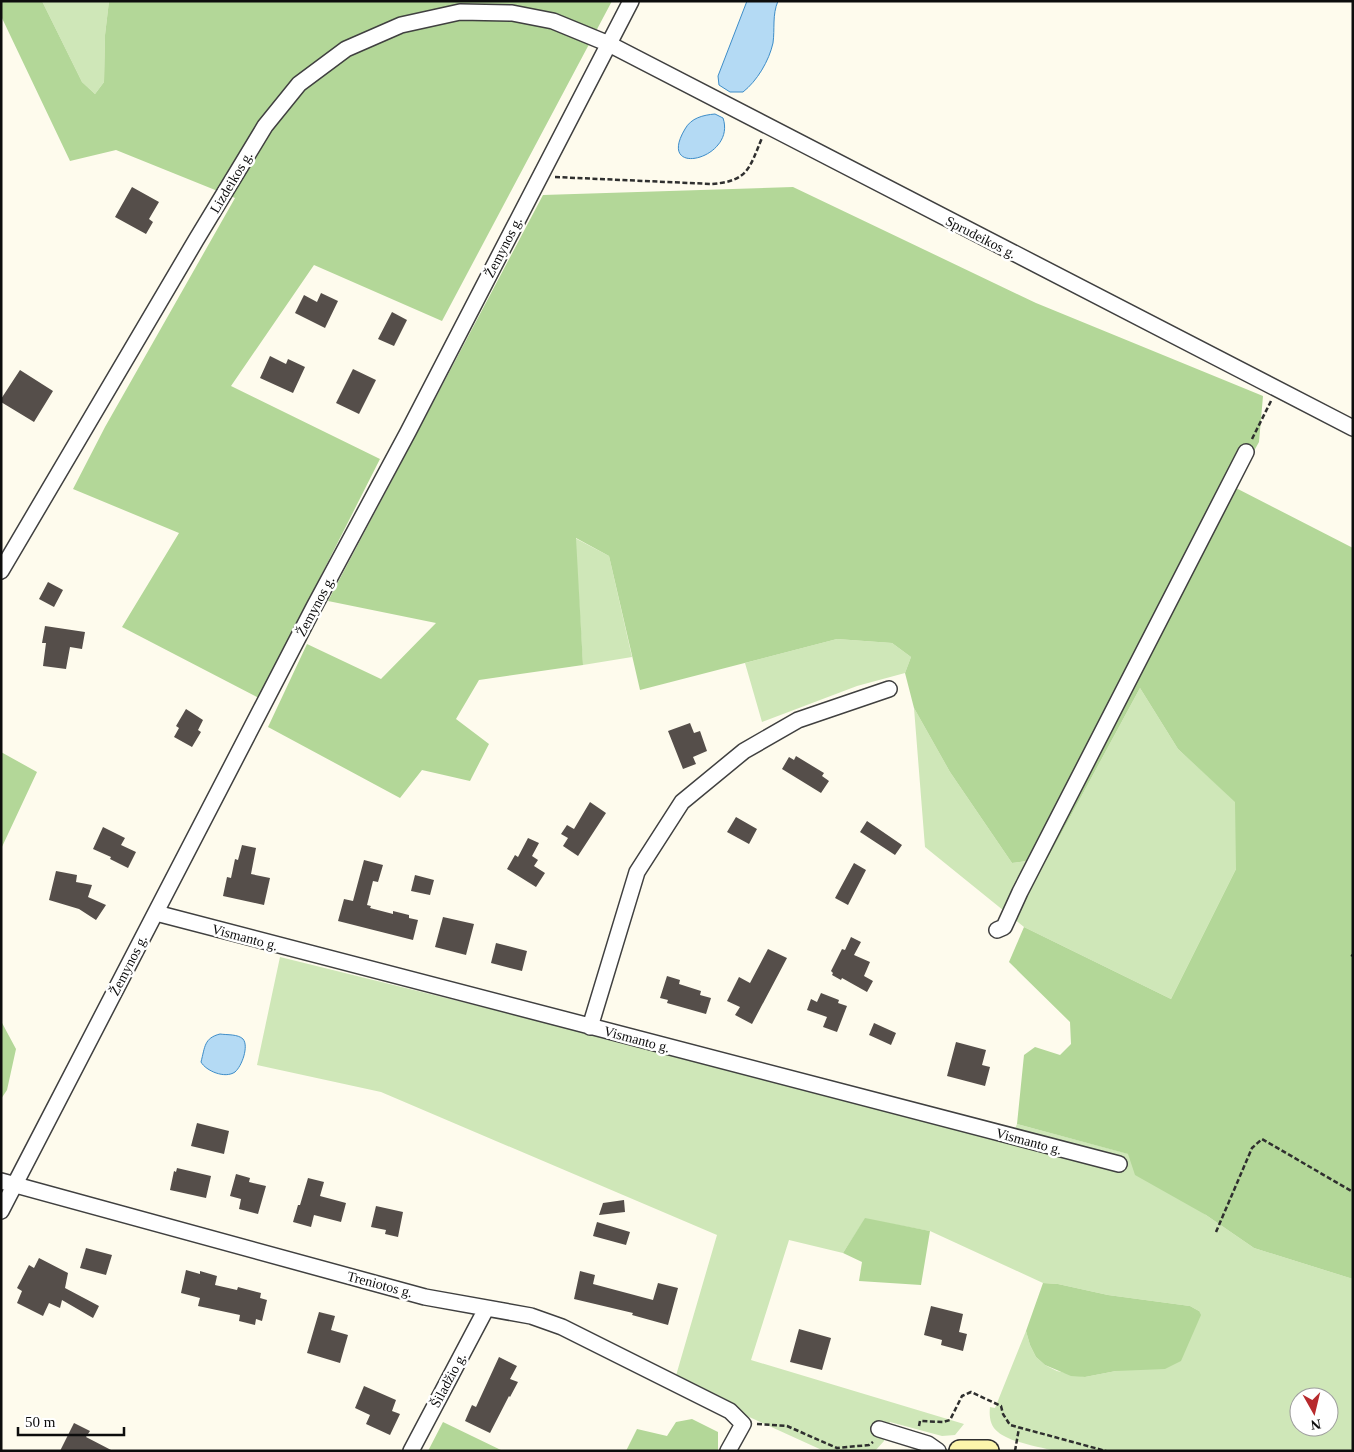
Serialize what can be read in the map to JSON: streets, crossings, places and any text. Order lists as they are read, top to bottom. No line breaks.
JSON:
{"streets":{"street":["Lizdeikos g.","Sprudeikos g.","Žemynos g.","Vismanto g.","Treniotos g.","Šiladžio g."]},"crossings":[["Lizdeikos g.","Sprudeikos g."],["Lizdeikos g.","Žemynos g."],["Sprudeikos g.","Žemynos g."],["Žemynos g.","Vismanto g."],["Žemynos g.","Treniotos g."],["Treniotos g.","Šiladžio g."]],"scale_bar":"50 m","north":"bottom"}
